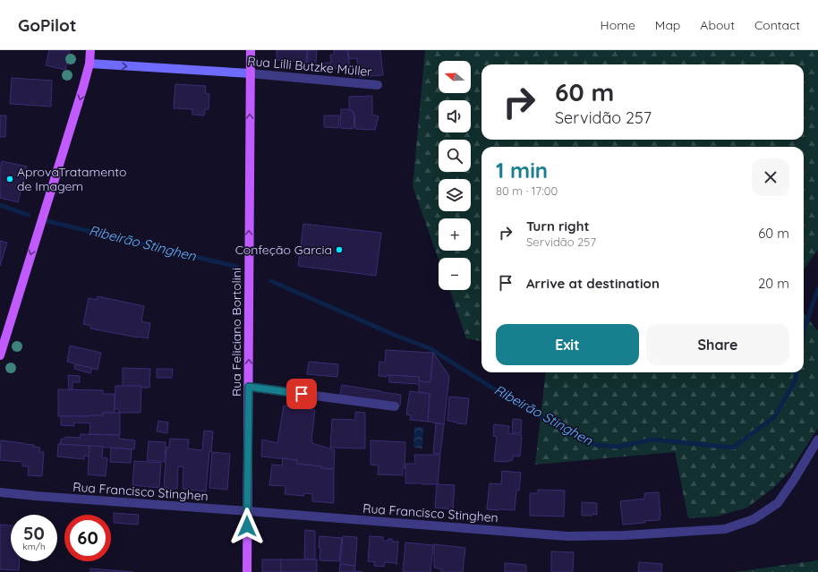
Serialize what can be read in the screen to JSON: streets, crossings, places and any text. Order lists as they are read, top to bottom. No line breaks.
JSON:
{"streets":{"main road":["Rua Feliciano Bortolini"],"street":["Rua Lilli Butzke Müller","Rua Francisco Stinghen"]},"crossings":[["Rua Lilli Butzke Müller","Rua Feliciano Bortolini"],["Rua Feliciano Bortolini","Rua Francisco Stinghen"]],"one_way":["Rua Lilli Butzke Müller","Rua Feliciano Bortolini"],"water":["Ribeirão Stinghen"],"places":["AprovaTratamento de Imagem","Confeção Garcia"],"north":"left","page":{"header":"GoPilot","nav":["Home","Map","About","Contact"],"map_buttons":["+","−"],"turn":["60 m","Servidão 257"],"heading":["1 min","80 m · 17:00"],"list":[{"name":"Turn right","note":"Servidão 257","value":"60 m"},{"name":"Arrive at destination","value":"20 m"}],"buttons":["Exit","Share"],"speed":"50 km/h","limit":"60"}}
